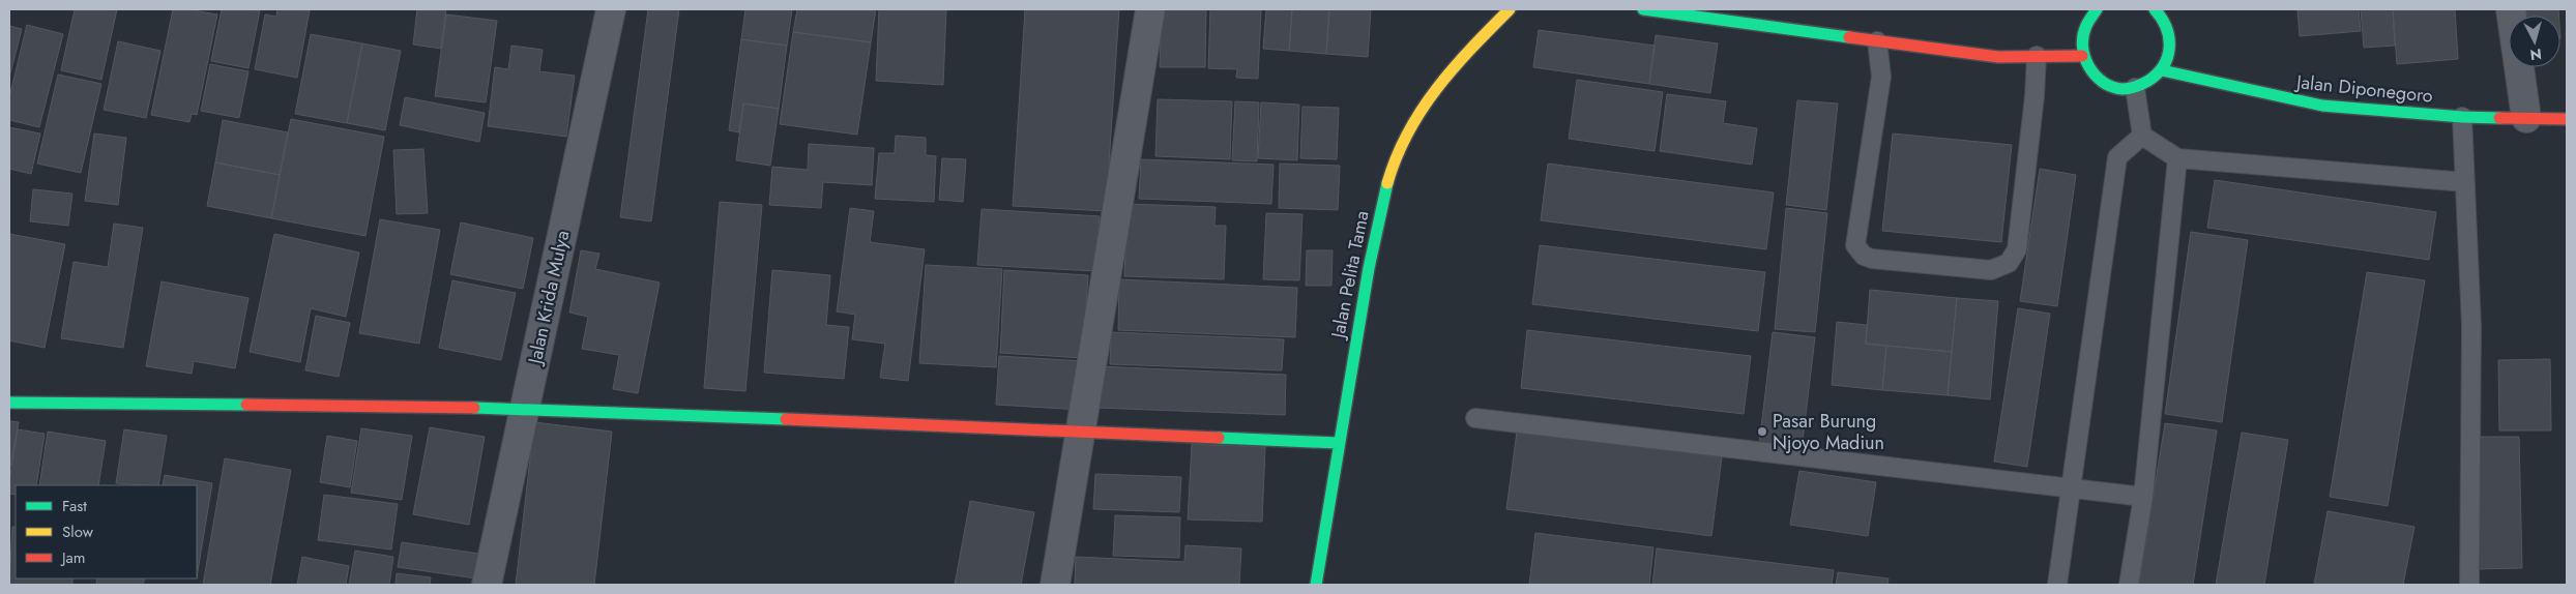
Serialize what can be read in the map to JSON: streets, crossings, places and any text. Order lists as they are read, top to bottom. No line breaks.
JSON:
{"streets":{"street":["Jalan Diponegoro","Jalan Pelita Tama","Jalan Krida Mulya"]},"places":["Pasar Burung Njoyo Madiun"],"legend":["Fast","Slow","Jam"],"north":"bottom"}
